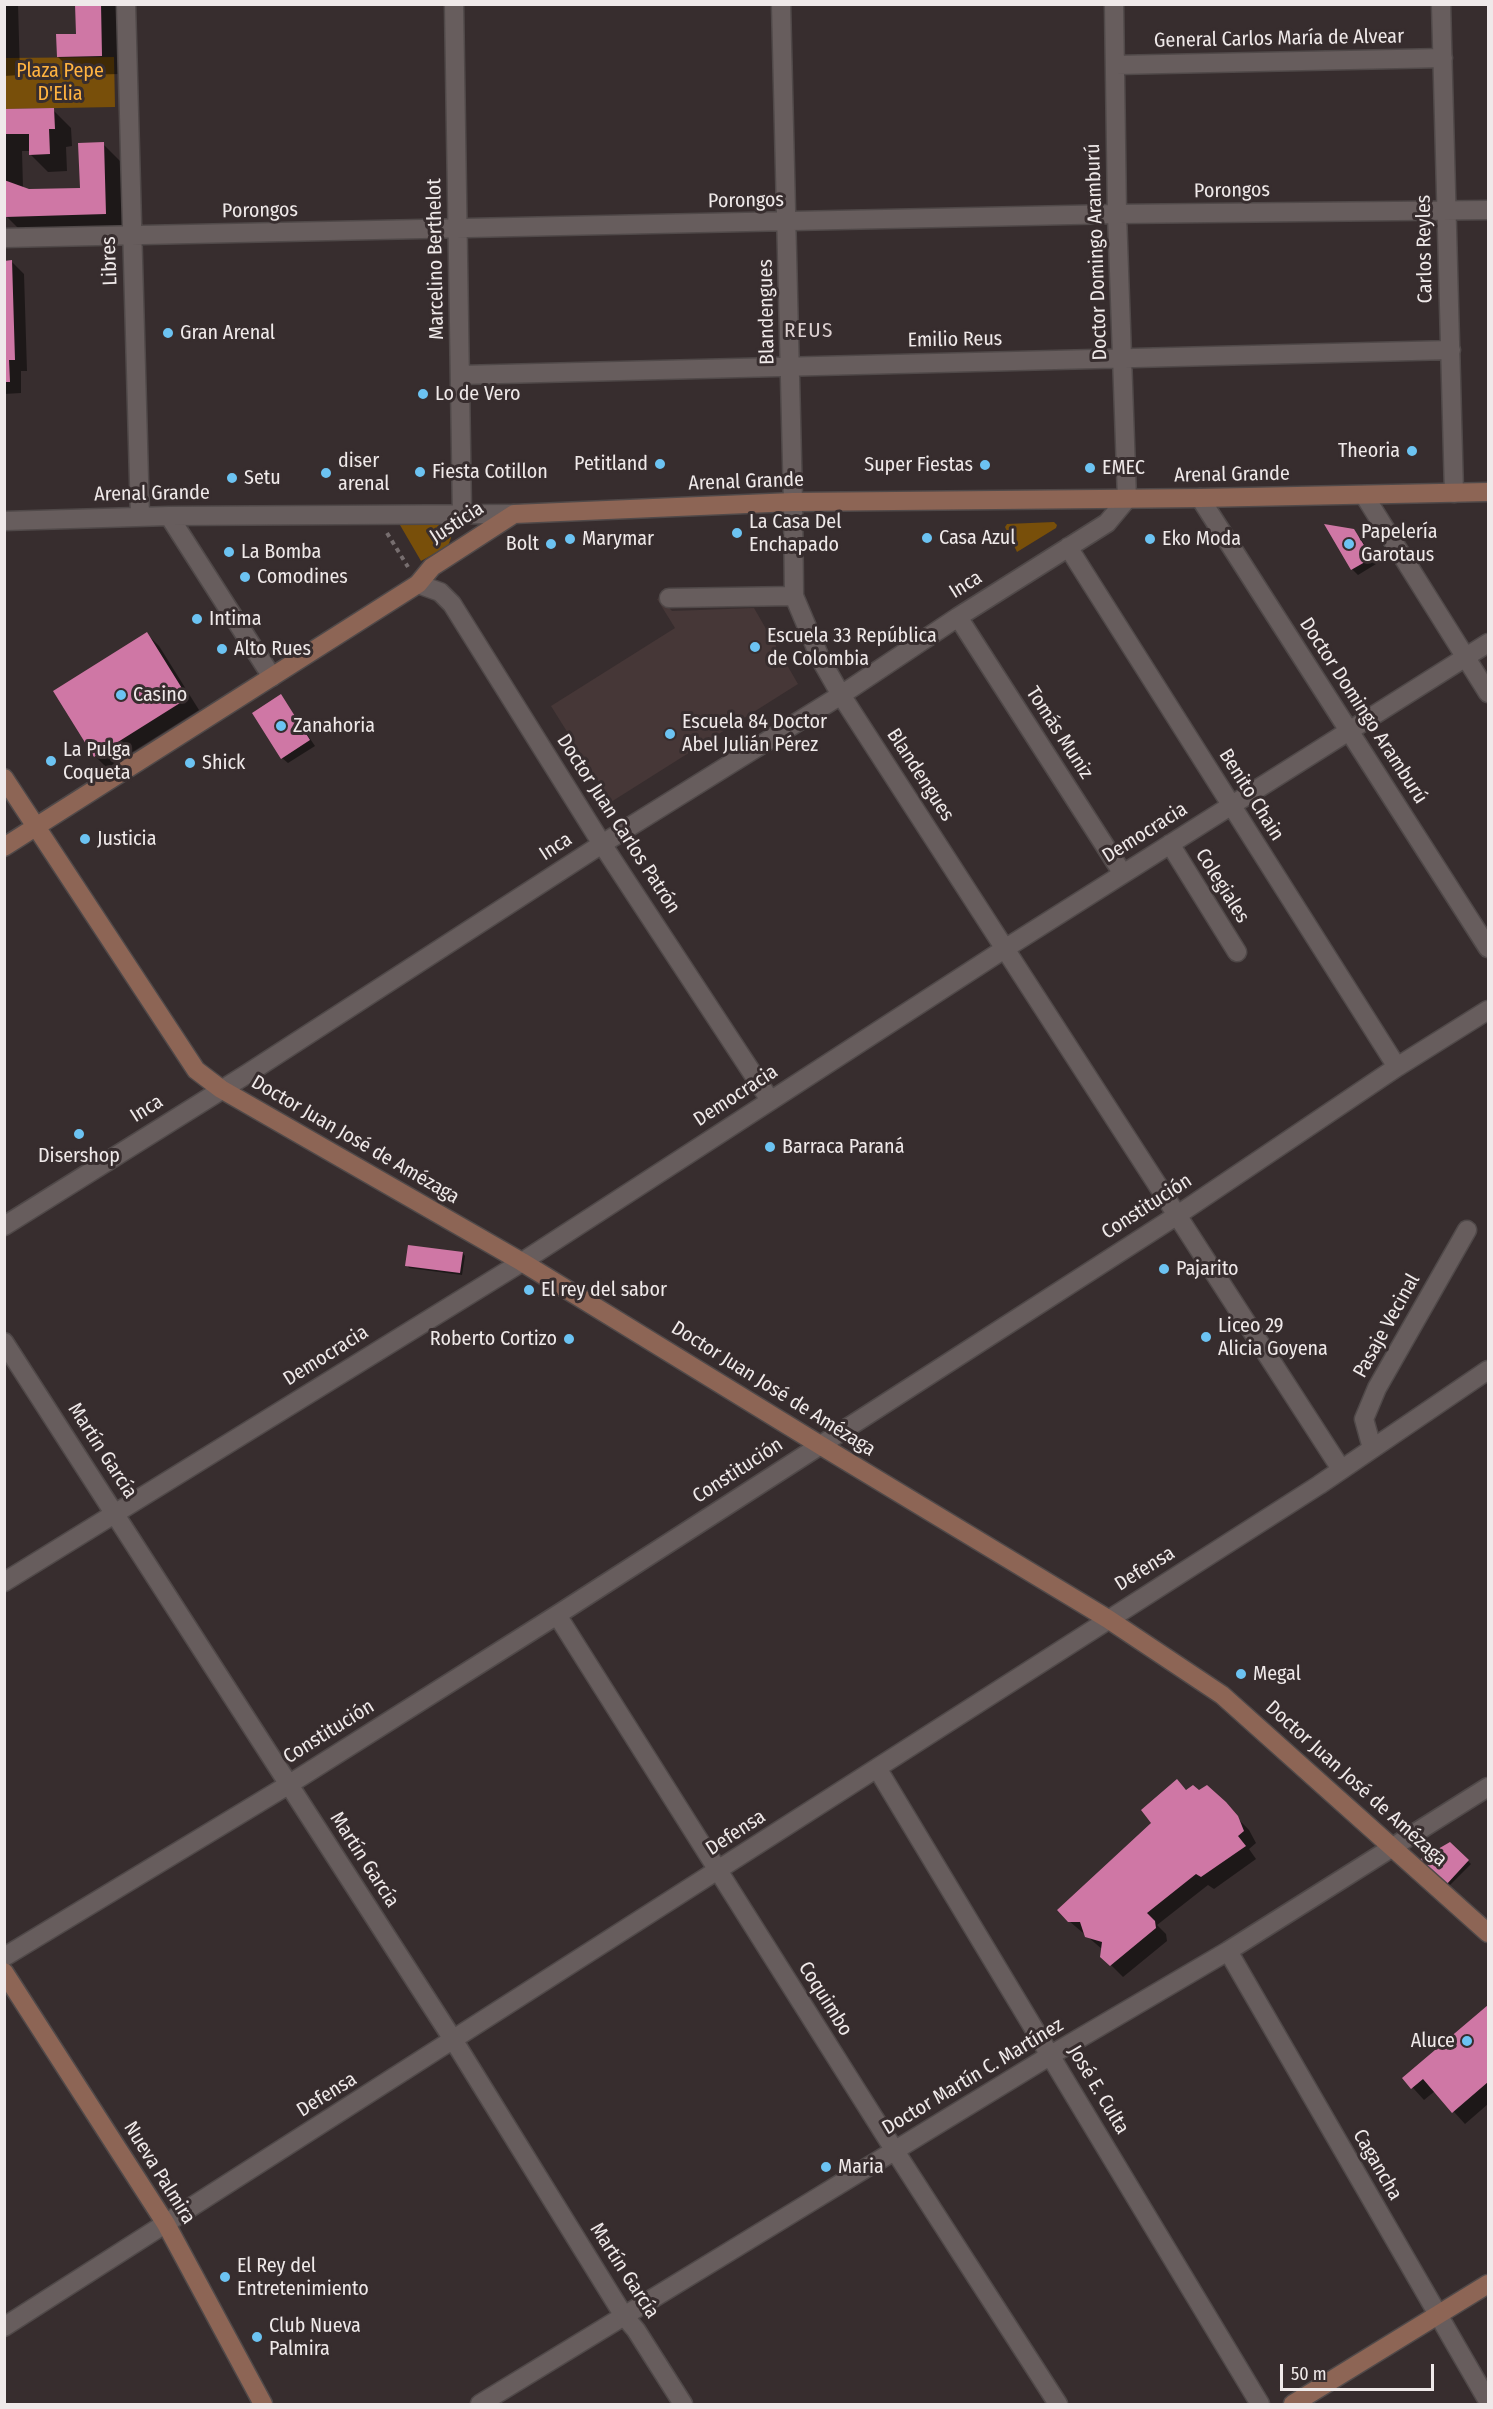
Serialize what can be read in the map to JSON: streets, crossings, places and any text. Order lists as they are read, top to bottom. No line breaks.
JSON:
{"streets":{"street":["General Carlos María de Alvear","Porongos","Carlos Reyles","Doctor Domingo Aramburú","Marcelino Berthelot","Libres","Blandengues","Emilio Reus","Arenal Grande","Justicia","Inca","Tomás Muniz","Benito Chain","Doctor Juan Carlos Patrón","Democracia","Colegiales","Doctor Juan José de Amézaga","Constitución","Pasaje Vecinal","Martín García","Defensa","Coquimbo","Doctor Martín C. Martínez","José E. Culta","Cagancha","Nueva Palmira"]},"crossings":[["General Carlos María de Alvear","Carlos Reyles"],["General Carlos María de Alvear","Doctor Domingo Aramburú"],["Porongos","Carlos Reyles"],["Porongos","Doctor Domingo Aramburú"],["Porongos","Marcelino Berthelot"],["Porongos","Libres"],["Porongos","Blandengues"],["Carlos Reyles","Emilio Reus"],["Carlos Reyles","Arenal Grande"],["Doctor Domingo Aramburú","Emilio Reus"],["Doctor Domingo Aramburú","Arenal Grande"],["Doctor Domingo Aramburú","Inca"],["Doctor Domingo Aramburú","Democracia"],["Marcelino Berthelot","Emilio Reus"],["Marcelino Berthelot","Arenal Grande"],["Libres","Arenal Grande"],["Blandengues","Emilio Reus"],["Blandengues","Arenal Grande"],["Blandengues","Inca"],["Blandengues","Democracia"],["Blandengues","Constitución"],["Blandengues","Defensa"],["Arenal Grande","Justicia"],["Arenal Grande","Inca"],["Justicia","Doctor Juan Carlos Patrón"],["Justicia","Doctor Juan José de Amézaga"],["Inca","Tomás Muniz"],["Inca","Benito Chain"],["Inca","Doctor Juan Carlos Patrón"],["Inca","Doctor Juan José de Amézaga"],["Tomás Muniz","Democracia"],["Benito Chain","Democracia"],["Benito Chain","Constitución"],["Doctor Juan Carlos Patrón","Democracia"],["Democracia","Colegiales"],["Democracia","Doctor Juan José de Amézaga"],["Democracia","Martín García"],["Doctor Juan José de Amézaga","Constitución"],["Doctor Juan José de Amézaga","Defensa"],["Doctor Juan José de Amézaga","Doctor Martín C. Martínez"],["Constitución","Martín García"],["Constitución","Coquimbo"],["Pasaje Vecinal","Defensa"],["Martín García","Defensa"],["Martín García","Doctor Martín C. Martínez"],["Defensa","Coquimbo"],["Defensa","José E. Culta"],["Defensa","Nueva Palmira"],["Coquimbo","Doctor Martín C. Martínez"],["Doctor Martín C. Martínez","José E. Culta"],["Doctor Martín C. Martínez","Cagancha"]],"districts":["REUS"],"parks":["Plaza Pepe D'Elia"],"places":["Gran Arenal","Lo de Vero","Theoria","Petitland","Super Fiestas","EMEC","Fiesta Cotillon","diser arenal","Setu","La Casa Del Enchapado","Casa Azul","Marymar","Eko Moda","Bolt","Papelería Garotaus","La Bomba","Comodines","Intima","Escuela 33 República de Colombia","Alto Rues","Casino","Zanahoria","Escuela 84 Doctor Abel Julián Pérez","La Pulga Coqueta","Shick","Justicia","Disershop","Barraca Paraná","Pajarito","El rey del sabor","Liceo 29 Alicia Goyena","Roberto Cortizo","Megal","Aluce","Maria","El Rey del Entretenimiento","Club Nueva Palmira"],"scale_bar":"50 m"}
